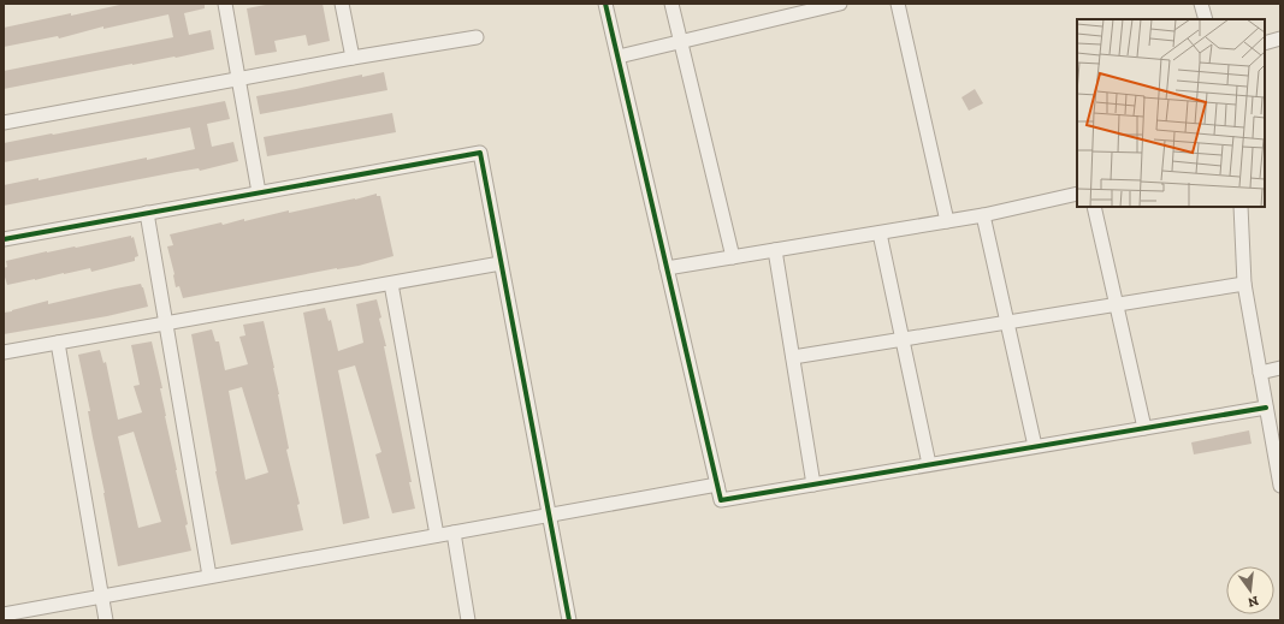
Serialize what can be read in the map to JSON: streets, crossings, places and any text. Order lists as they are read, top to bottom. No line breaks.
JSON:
{"north":"bottom"}
